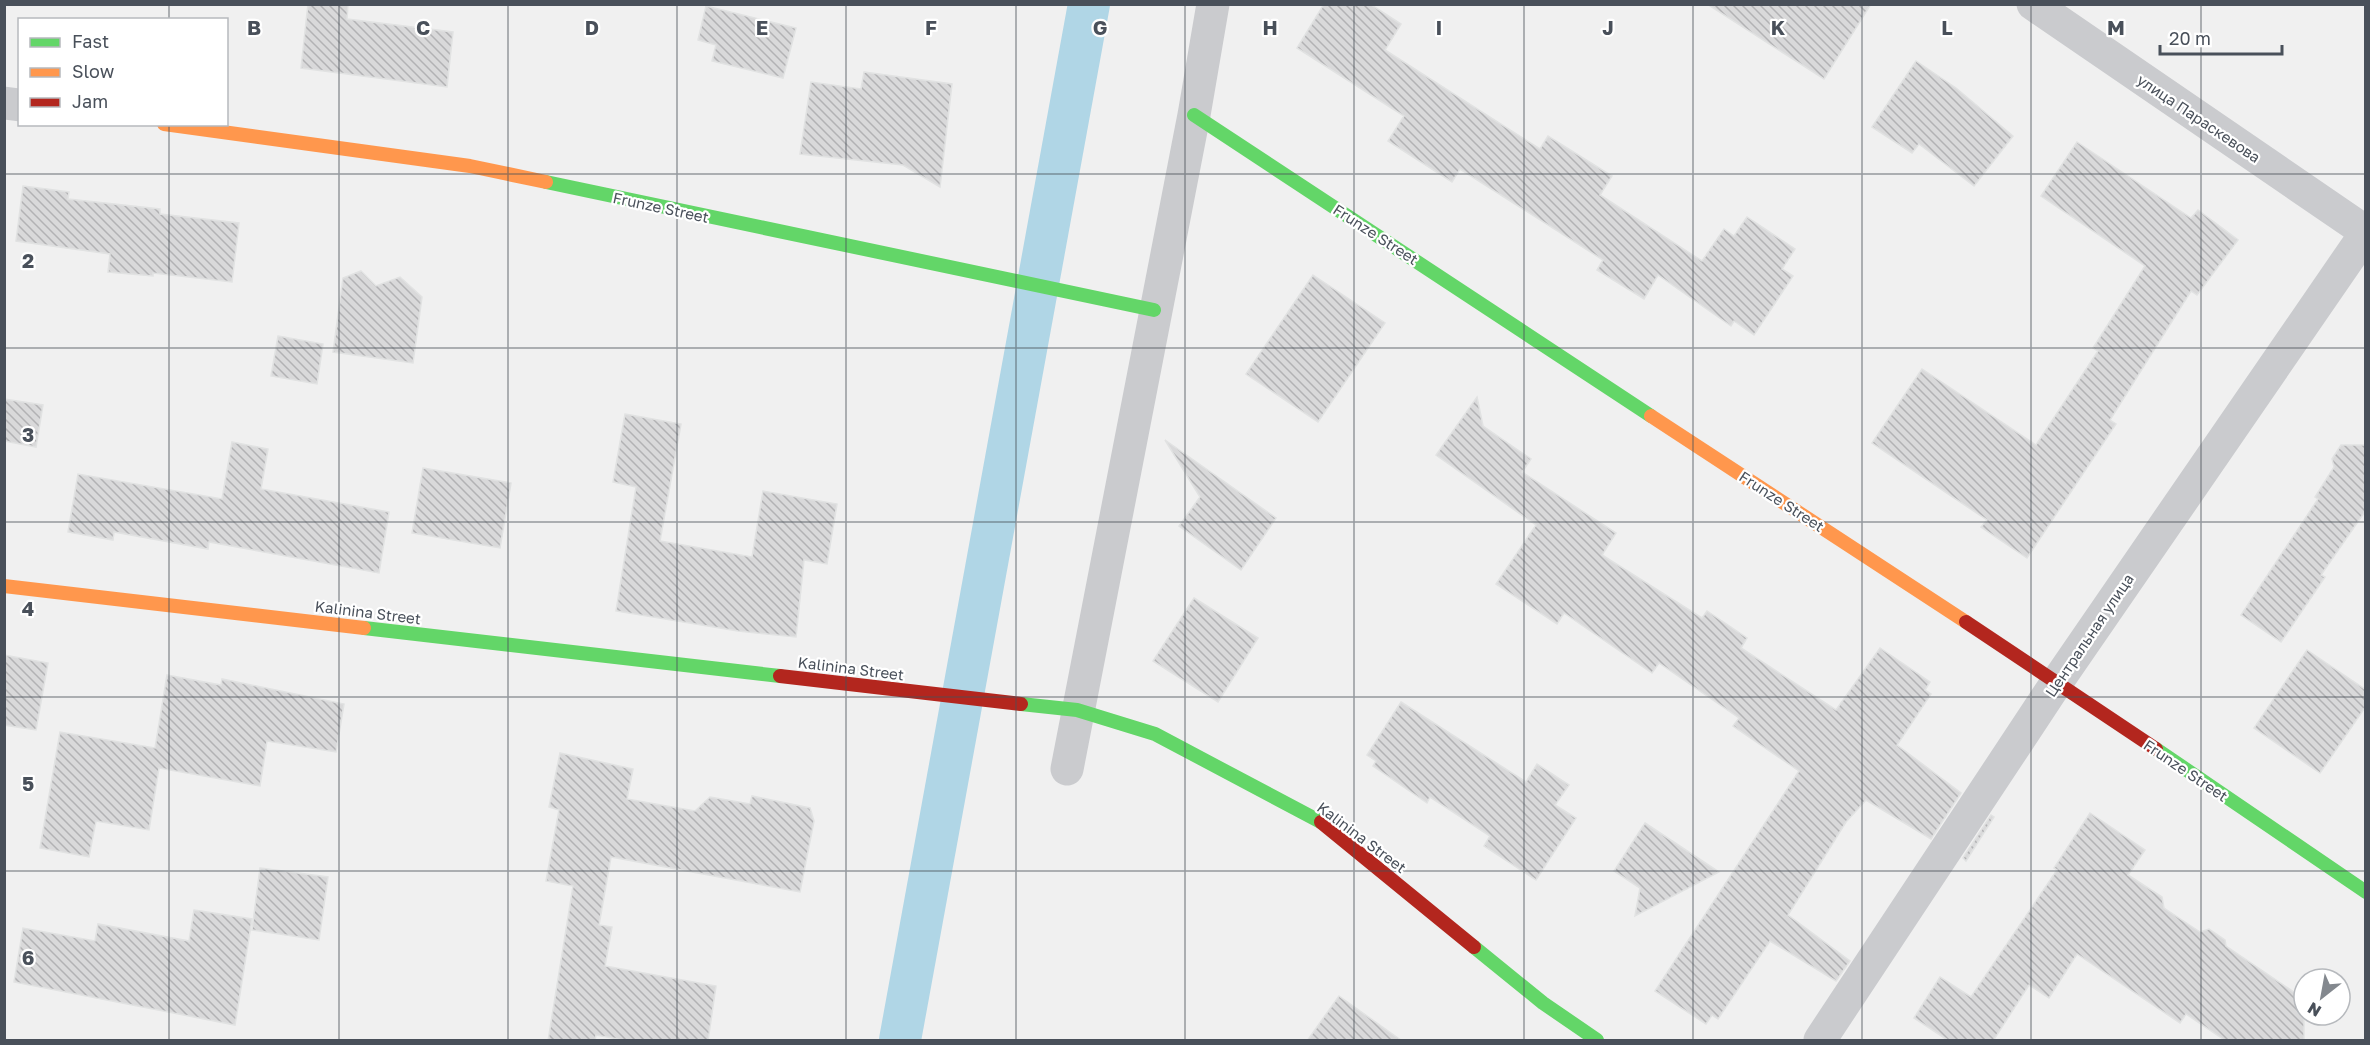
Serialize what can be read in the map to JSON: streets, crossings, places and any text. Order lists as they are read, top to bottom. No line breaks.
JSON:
{"streets":{"street":["улица Параскевова","Frunze Street","Kalinina Street","Центральная улица"]},"crossings":[["улица Параскевова","Центральная улица"],["Frunze Street","Центральная улица"]],"legend":["Fast","Slow","Jam"],"scale_bar":"20 m","north":"bottom left","grid":{"columns":["B","C","D","E","F","G","H","I","J","K","L","M"],"rows":["2","3","4","5","6"]}}
